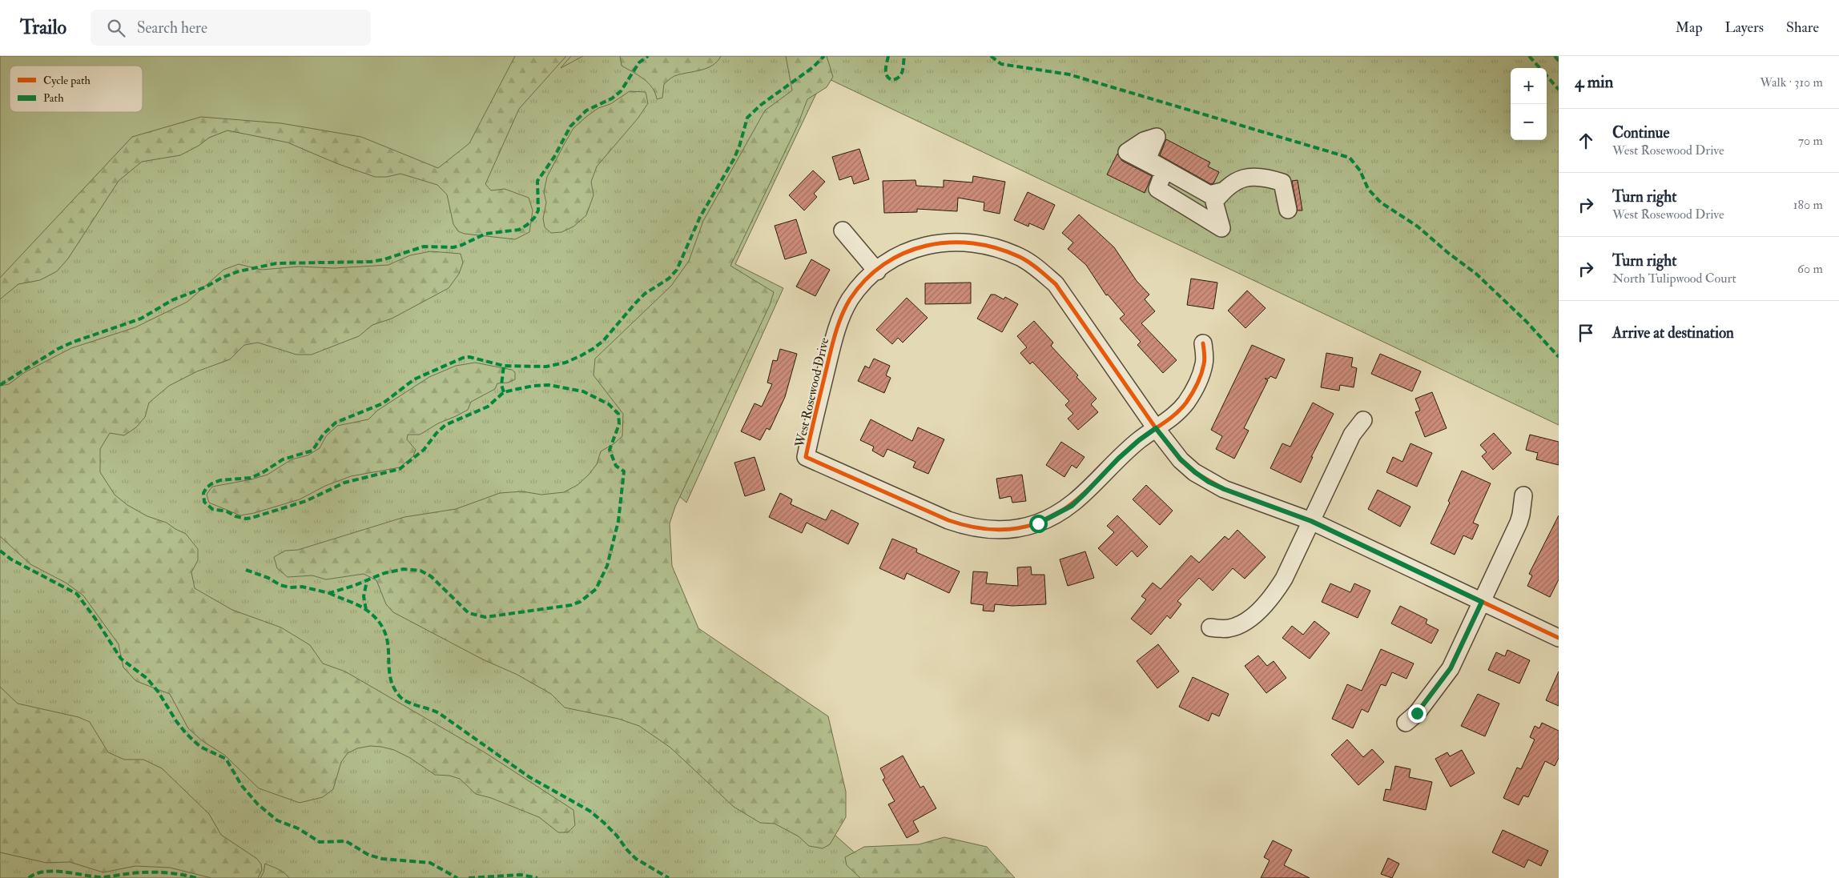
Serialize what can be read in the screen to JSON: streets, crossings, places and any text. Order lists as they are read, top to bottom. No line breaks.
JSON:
{"streets":{"street":["West Rosewood Drive"]},"legend":["Cycle path","Path"],"page":{"header":"Trailo","search":"Search here","nav":["Map","Layers","Share"],"heading":["4 min","Walk · 310 m"],"map_buttons":["+","−"],"list":[["Continue","West Rosewood Drive","70 m"],["Turn right","West Rosewood Drive","180 m"],["Turn right","North Tulipwood Court","60 m"],"Arrive at destination"]}}
